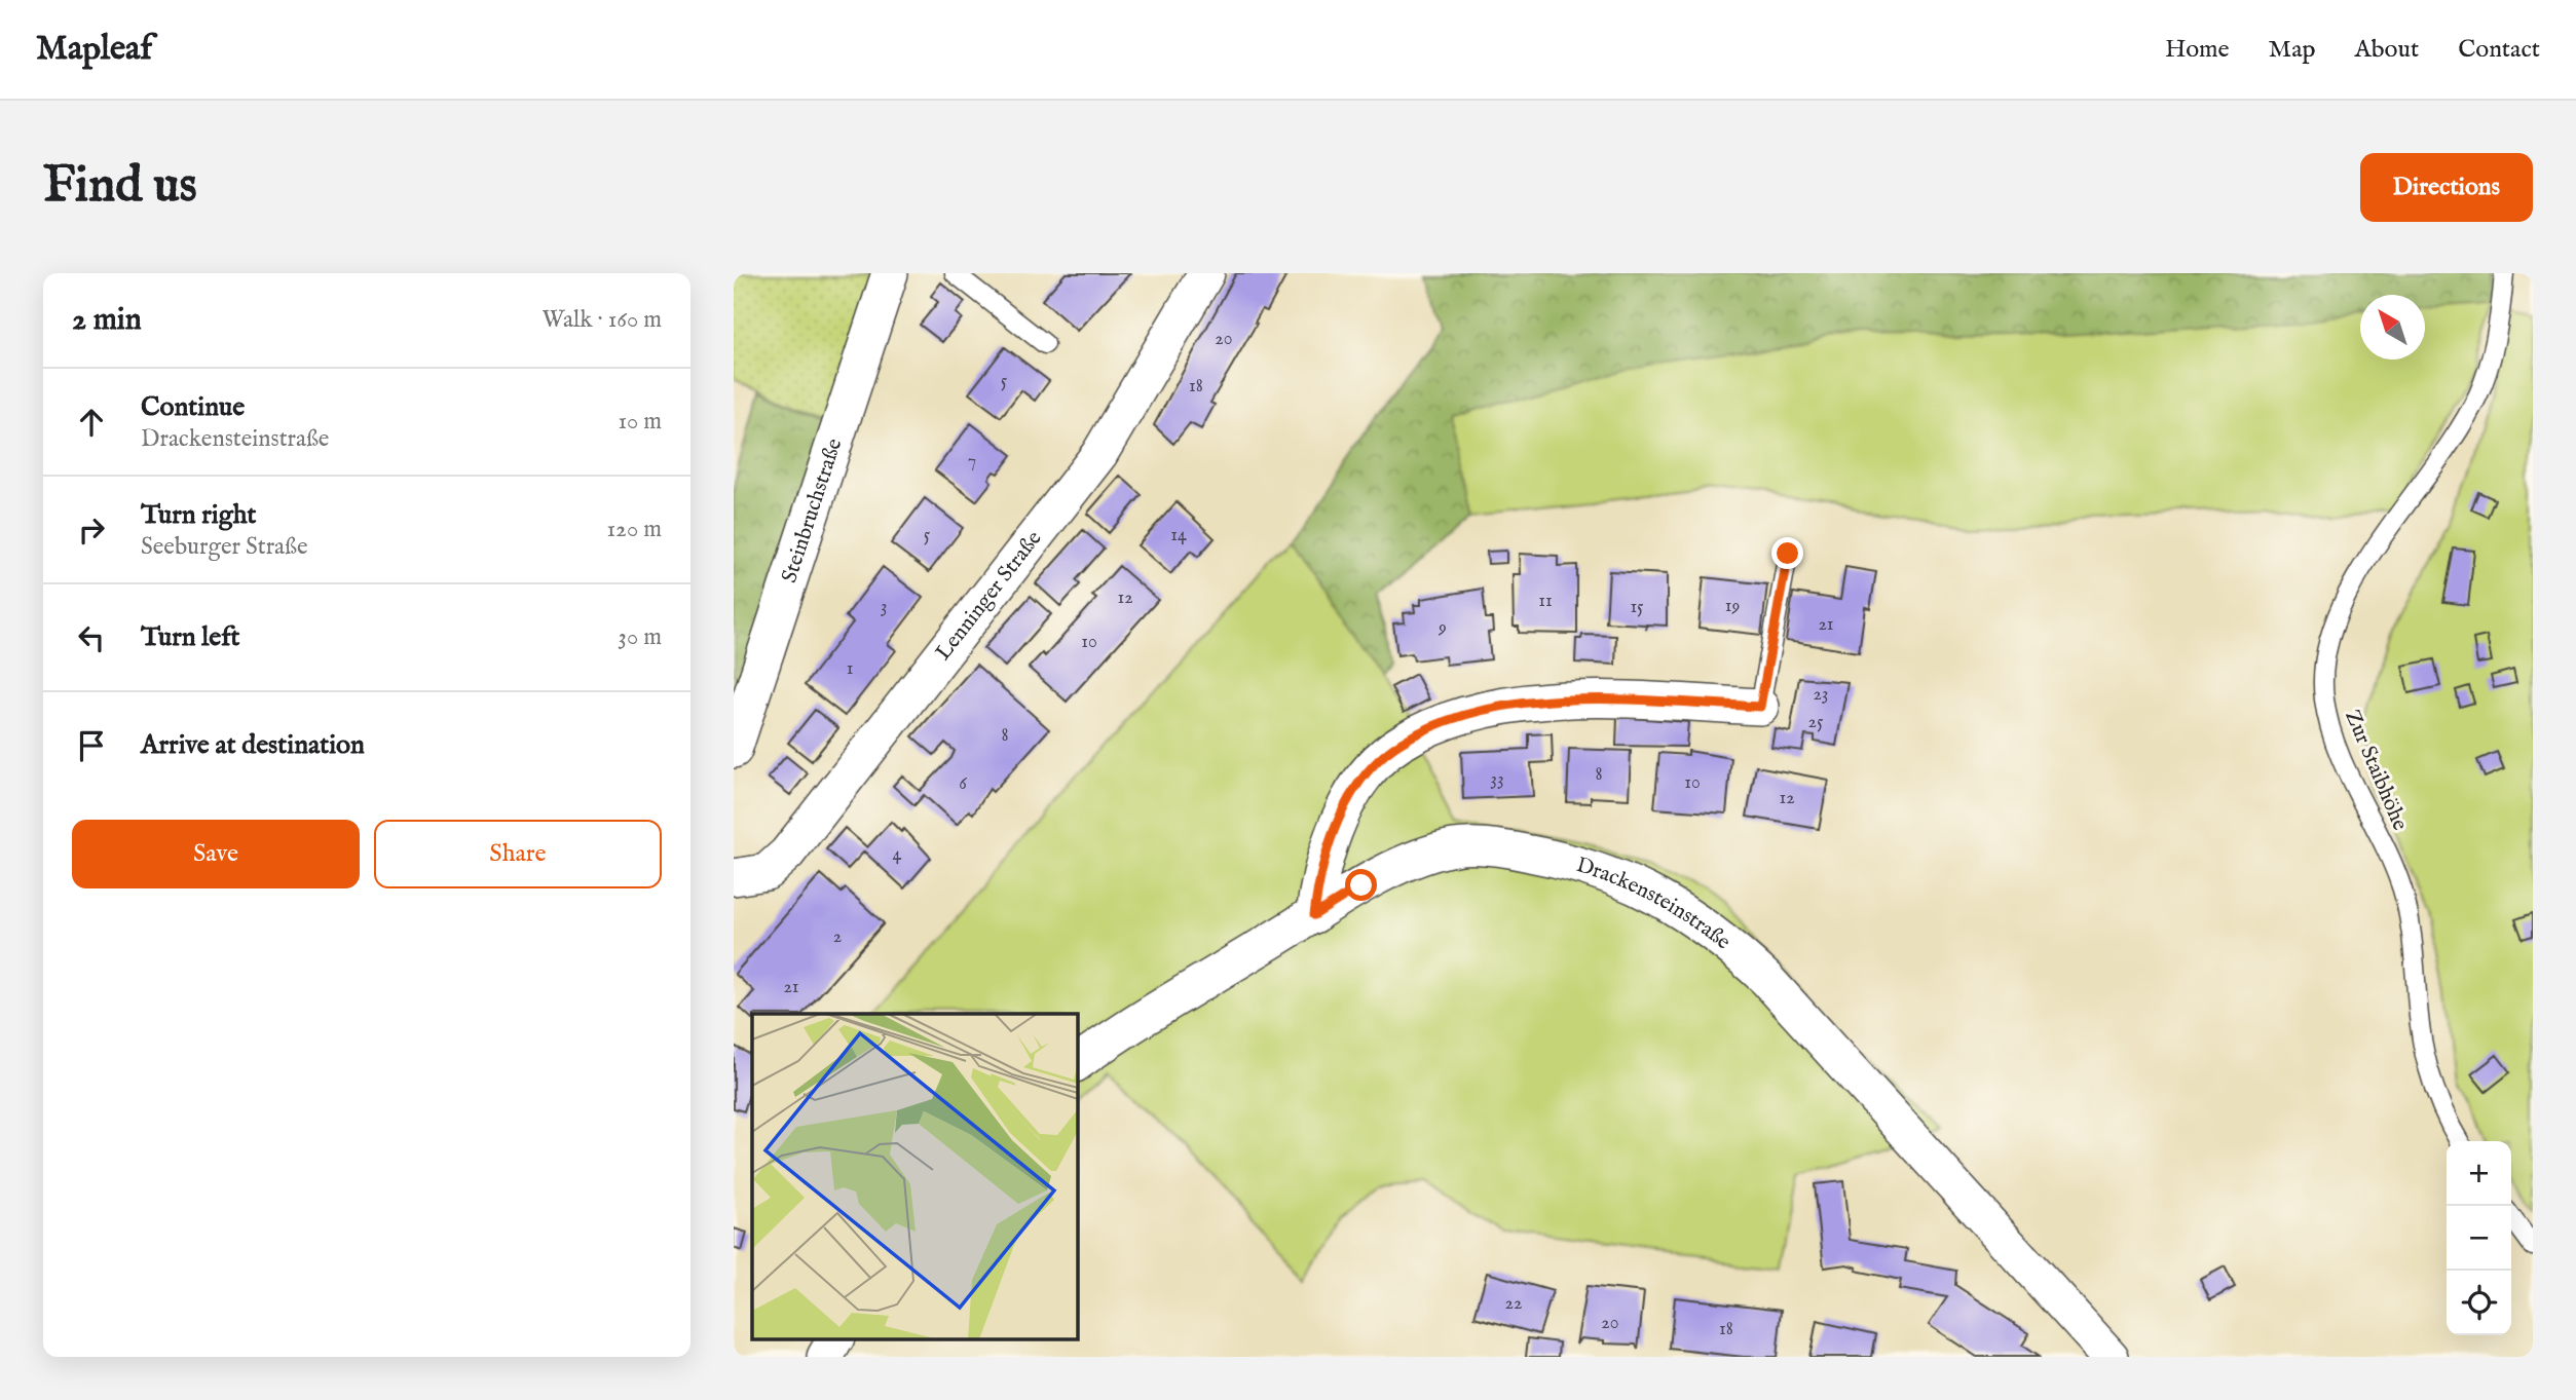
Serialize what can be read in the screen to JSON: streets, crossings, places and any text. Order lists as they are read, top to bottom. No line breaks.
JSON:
{"streets":{"street":["Steinbruchstraße","Lenninger Straße","Drackensteinstraße"],"lane":["Zur Staibhöhe"]},"house_numbers":["20","5","18","7","5","14","12","11","19","3","15","21","9","10","1","23","25","8","8","33","10","6","12","4","2","21","22","20","18"],"north":"top left","page":{"header":"Mapleaf","nav":["Home","Map","About","Contact"],"buttons":["Directions",["Save","Share"]],"title":"Find us","heading":["2 min","Walk · 160 m"],"list":[["Continue","Drackensteinstraße","10 m"],["Turn right","Seeburger Straße","120 m"],["Turn left","30 m"],"Arrive at destination"],"map_buttons":["+","−"]}}
